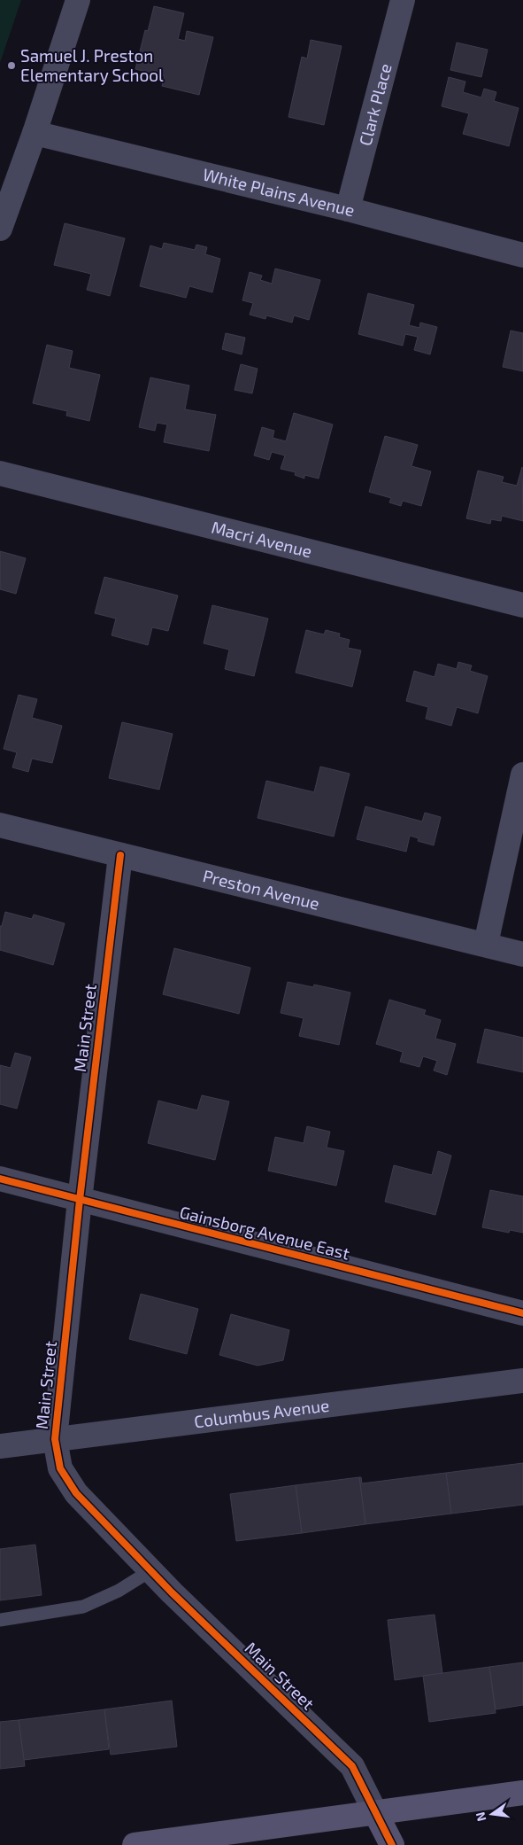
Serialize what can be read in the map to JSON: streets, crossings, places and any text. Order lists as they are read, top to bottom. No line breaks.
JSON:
{"streets":{"street":["Clark Place","White Plains Avenue","Macri Avenue","Preston Avenue","Main Street","Gainsborg Avenue East","Columbus Avenue"]},"crossings":[["Clark Place","White Plains Avenue"],["Preston Avenue","Main Street"],["Main Street","Gainsborg Avenue East"],["Main Street","Columbus Avenue"]],"places":["Samuel J. Preston Elementary School"],"north":"left"}
